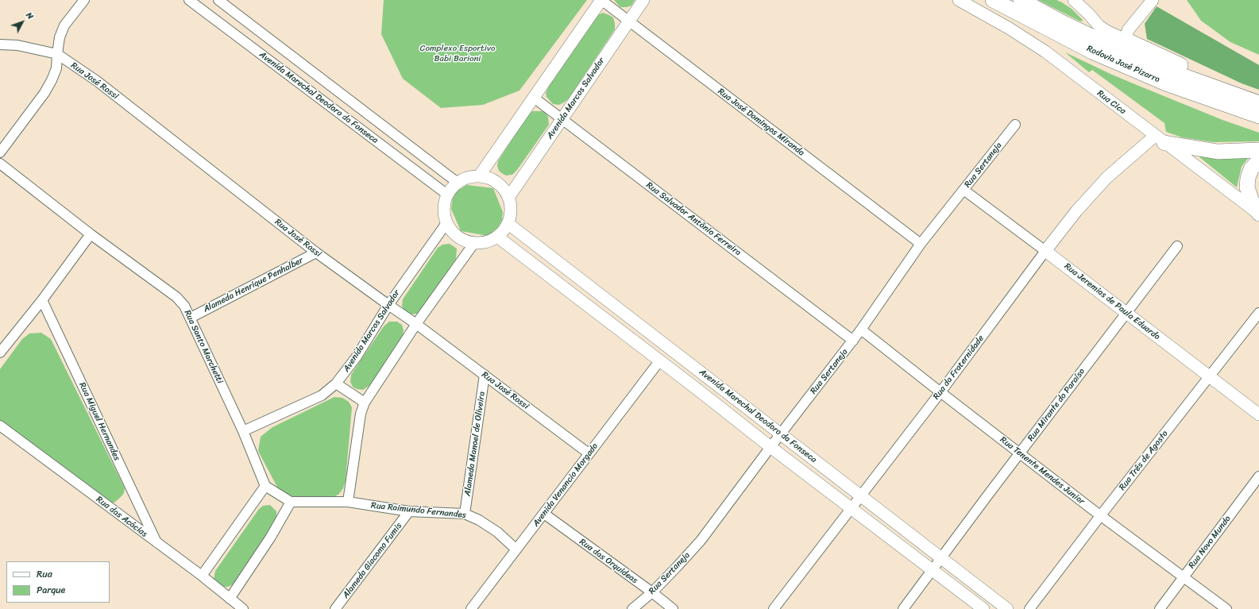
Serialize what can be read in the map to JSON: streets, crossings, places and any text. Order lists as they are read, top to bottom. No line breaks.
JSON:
{"streets":{"main road":["Rodovia José Pizarro"],"street":["Rua José Rossi","Avenida Marechal Deodoro da Fonseca","Avenida Marcos Salvador","Rua Cica","Rua José Domingos Miranda","Rua Sertaneja","Rua Salvador Antônio Ferreira","Alameda Henrique Penhalber","Rua Jeremias de Paula Eduardo","Rua Santo Marchetti","Rua da Fraternidade","Rua Mirante do Paraíso","Rua Miguel Hernandes","Alameda Manoel de Oliveira","Rua Três de Agosto","Rua Tenente Mendes Junior","Avenida Venancio Morgado","Rua Raimundo Fernandes","Rua das Acácias","Rua Novo Mundo","Alameda Giacomo Fumis","Rua das Orquideas"]},"crossings":[["Rua José Rossi","Avenida Marcos Salvador"],["Rua José Rossi","Alameda Henrique Penhalber"],["Rua José Rossi","Alameda Manoel de Oliveira"],["Rua José Rossi","Avenida Venancio Morgado"],["Avenida Marechal Deodoro da Fonseca","Avenida Marcos Salvador"],["Avenida Marechal Deodoro da Fonseca","Rua Sertaneja"],["Avenida Marechal Deodoro da Fonseca","Rua da Fraternidade"],["Avenida Marechal Deodoro da Fonseca","Rua Mirante do Paraíso"],["Avenida Marechal Deodoro da Fonseca","Avenida Venancio Morgado"],["Avenida Marcos Salvador","Rua José Domingos Miranda"],["Avenida Marcos Salvador","Rua Salvador Antônio Ferreira"],["Avenida Marcos Salvador","Rua Santo Marchetti"],["Rua Cica","Rua da Fraternidade"],["Rua José Domingos Miranda","Rua Sertaneja"],["Rua Sertaneja","Rua Salvador Antônio Ferreira"],["Rua Sertaneja","Rua Jeremias de Paula Eduardo"],["Rua Sertaneja","Rua Tenente Mendes Junior"],["Rua Sertaneja","Rua das Orquideas"],["Alameda Henrique Penhalber","Rua Santo Marchetti"],["Rua Jeremias de Paula Eduardo","Rua da Fraternidade"],["Rua Jeremias de Paula Eduardo","Rua Mirante do Paraíso"],["Rua Jeremias de Paula Eduardo","Rua Três de Agosto"],["Rua da Fraternidade","Rua Tenente Mendes Junior"],["Rua Mirante do Paraíso","Rua Tenente Mendes Junior"],["Rua Miguel Hernandes","Rua das Acácias"],["Alameda Manoel de Oliveira","Rua Raimundo Fernandes"],["Rua Três de Agosto","Rua Tenente Mendes Junior"],["Rua Tenente Mendes Junior","Rua Novo Mundo"],["Avenida Venancio Morgado","Rua Raimundo Fernandes"],["Avenida Venancio Morgado","Rua das Orquideas"],["Rua Raimundo Fernandes","Alameda Giacomo Fumis"]],"parks":["Complexo Esportivo Babi Barioni"],"legend":["Rua","Parque"],"north":"top right"}
